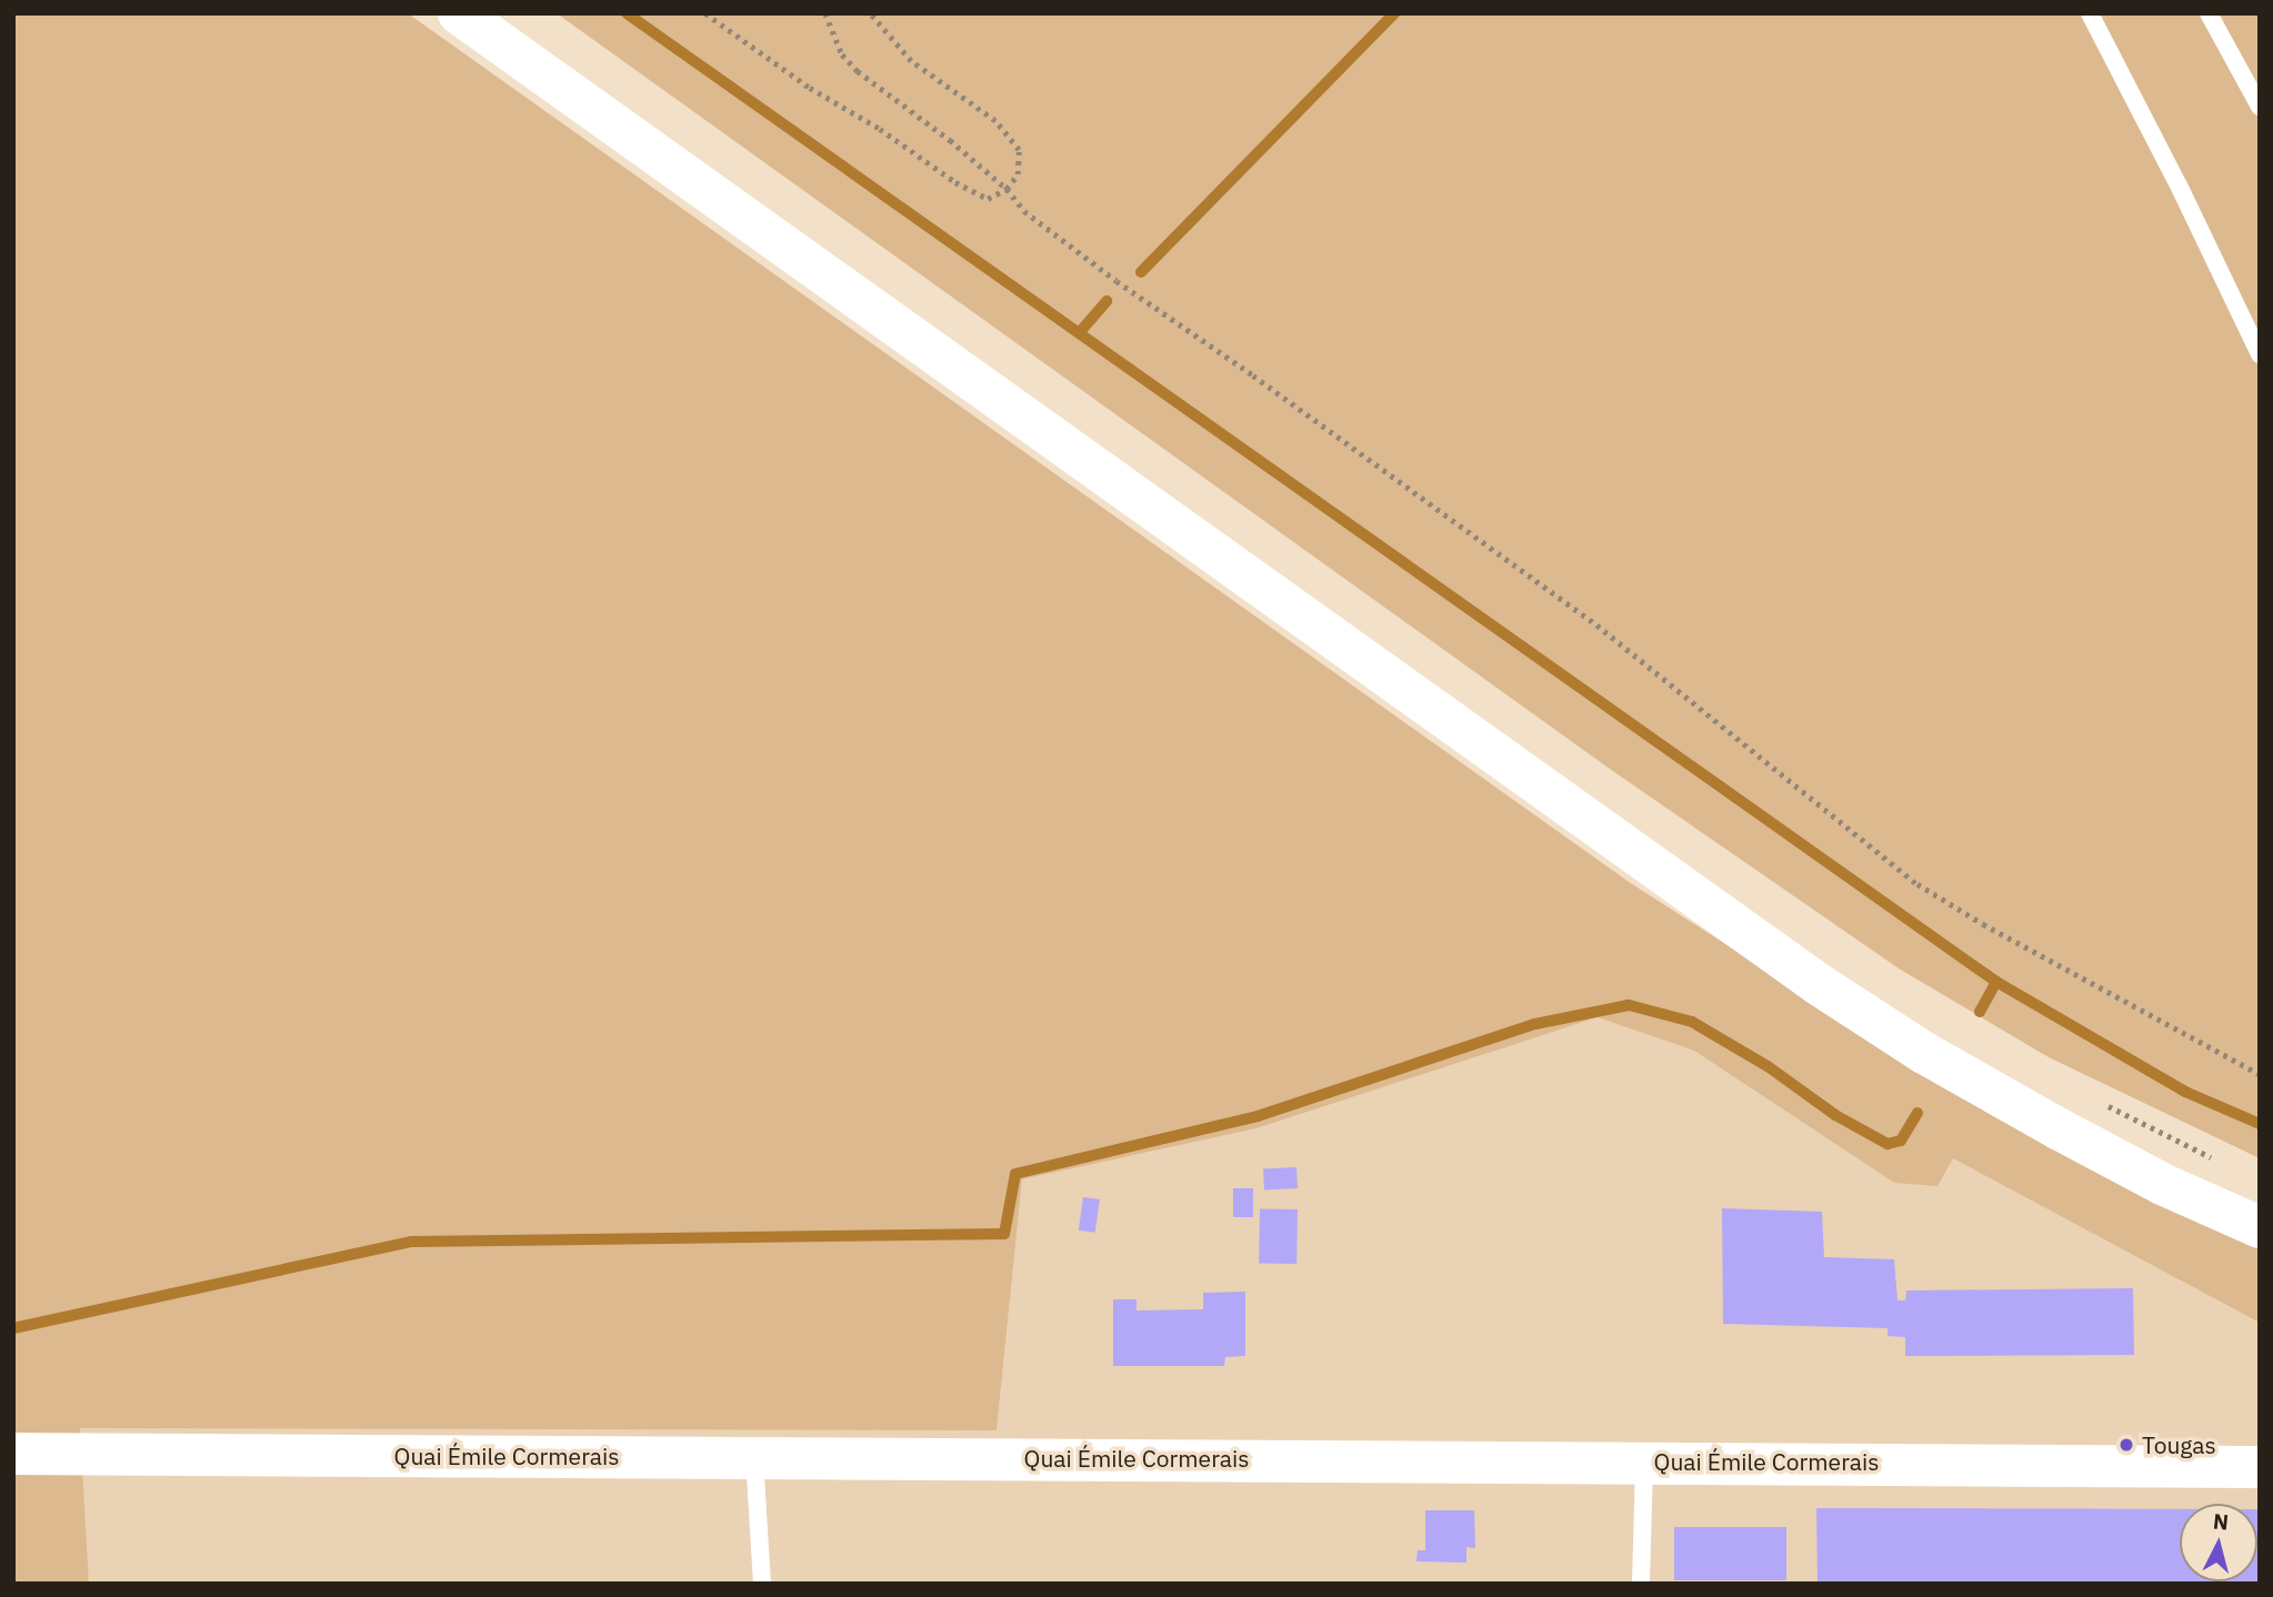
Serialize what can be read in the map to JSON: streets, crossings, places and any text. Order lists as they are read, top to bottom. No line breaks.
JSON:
{"streets":{"street":["Quai Émile Cormerais"]},"places":["Tougas"],"north":"top"}
